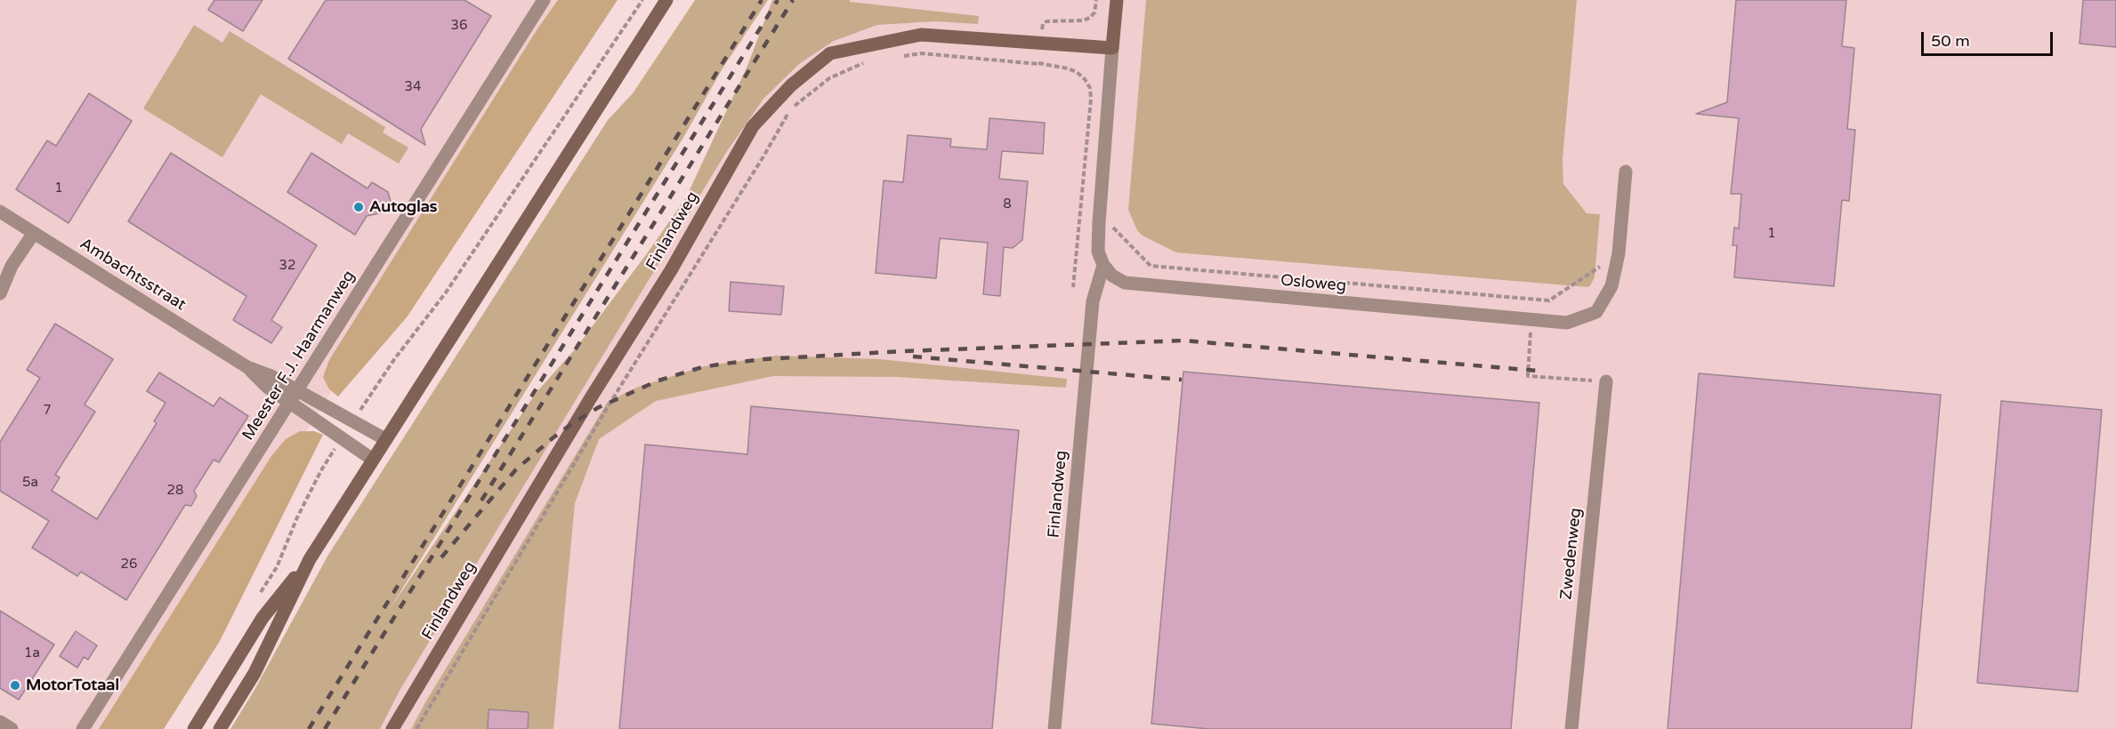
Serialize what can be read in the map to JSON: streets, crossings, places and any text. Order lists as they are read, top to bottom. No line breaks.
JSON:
{"streets":{"street":["Finlandweg","Ambachtsstraat","Osloweg","Meester F.J. Haarmanweg","Zwedenweg"]},"crossings":[["Finlandweg","Osloweg"],["Ambachtsstraat","Meester F.J. Haarmanweg"]],"places":["Autoglas","MotorTotaal"],"house_numbers":["36","34","1","8","1","32","7","5a","28","26","1a"],"scale_bar":"50 m"}
